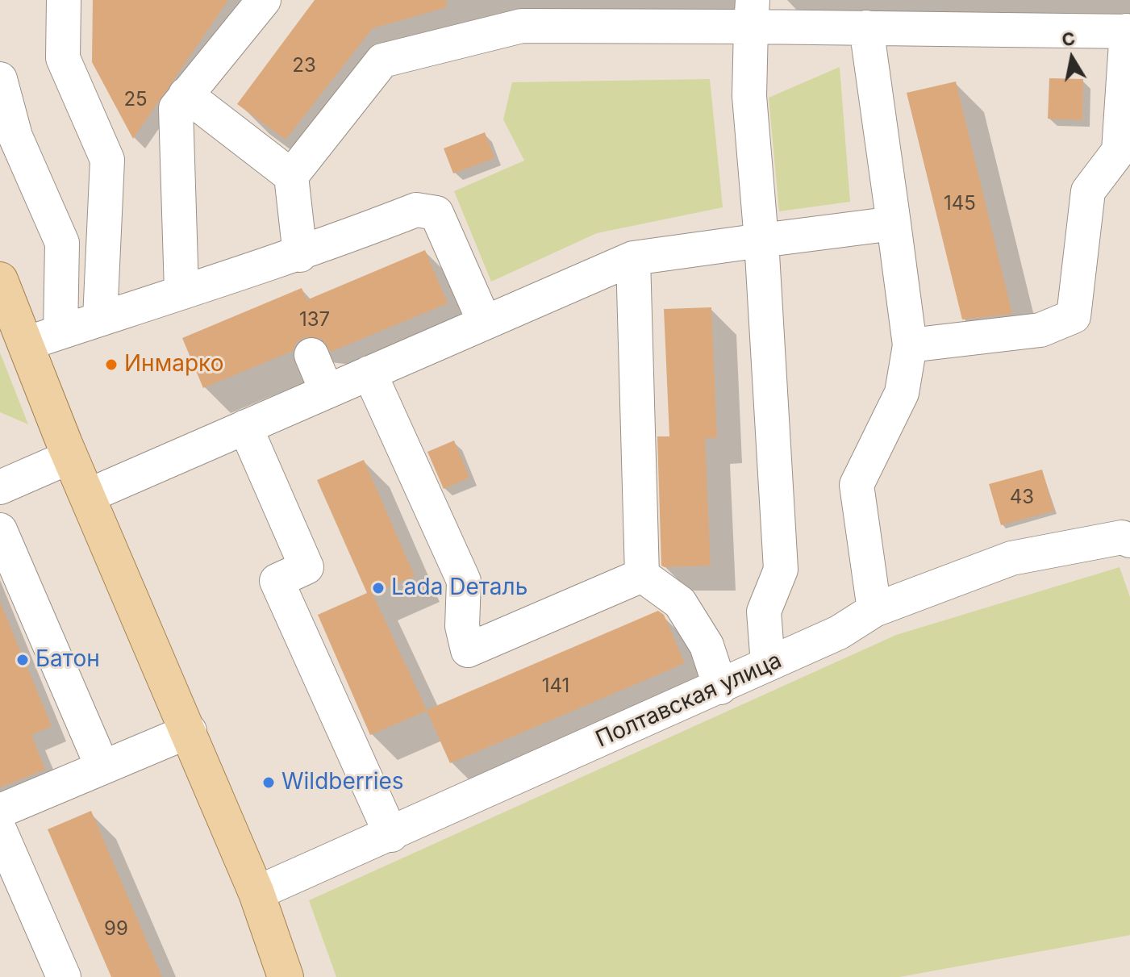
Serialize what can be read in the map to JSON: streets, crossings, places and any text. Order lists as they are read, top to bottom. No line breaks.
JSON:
{"streets":{"lane":["Полтавская улица"]},"places":["Инмарко","Lada Dеталь","Батон","Wildberries"],"house_numbers":["23","25","145","137","43","141","99"],"north":"top"}
